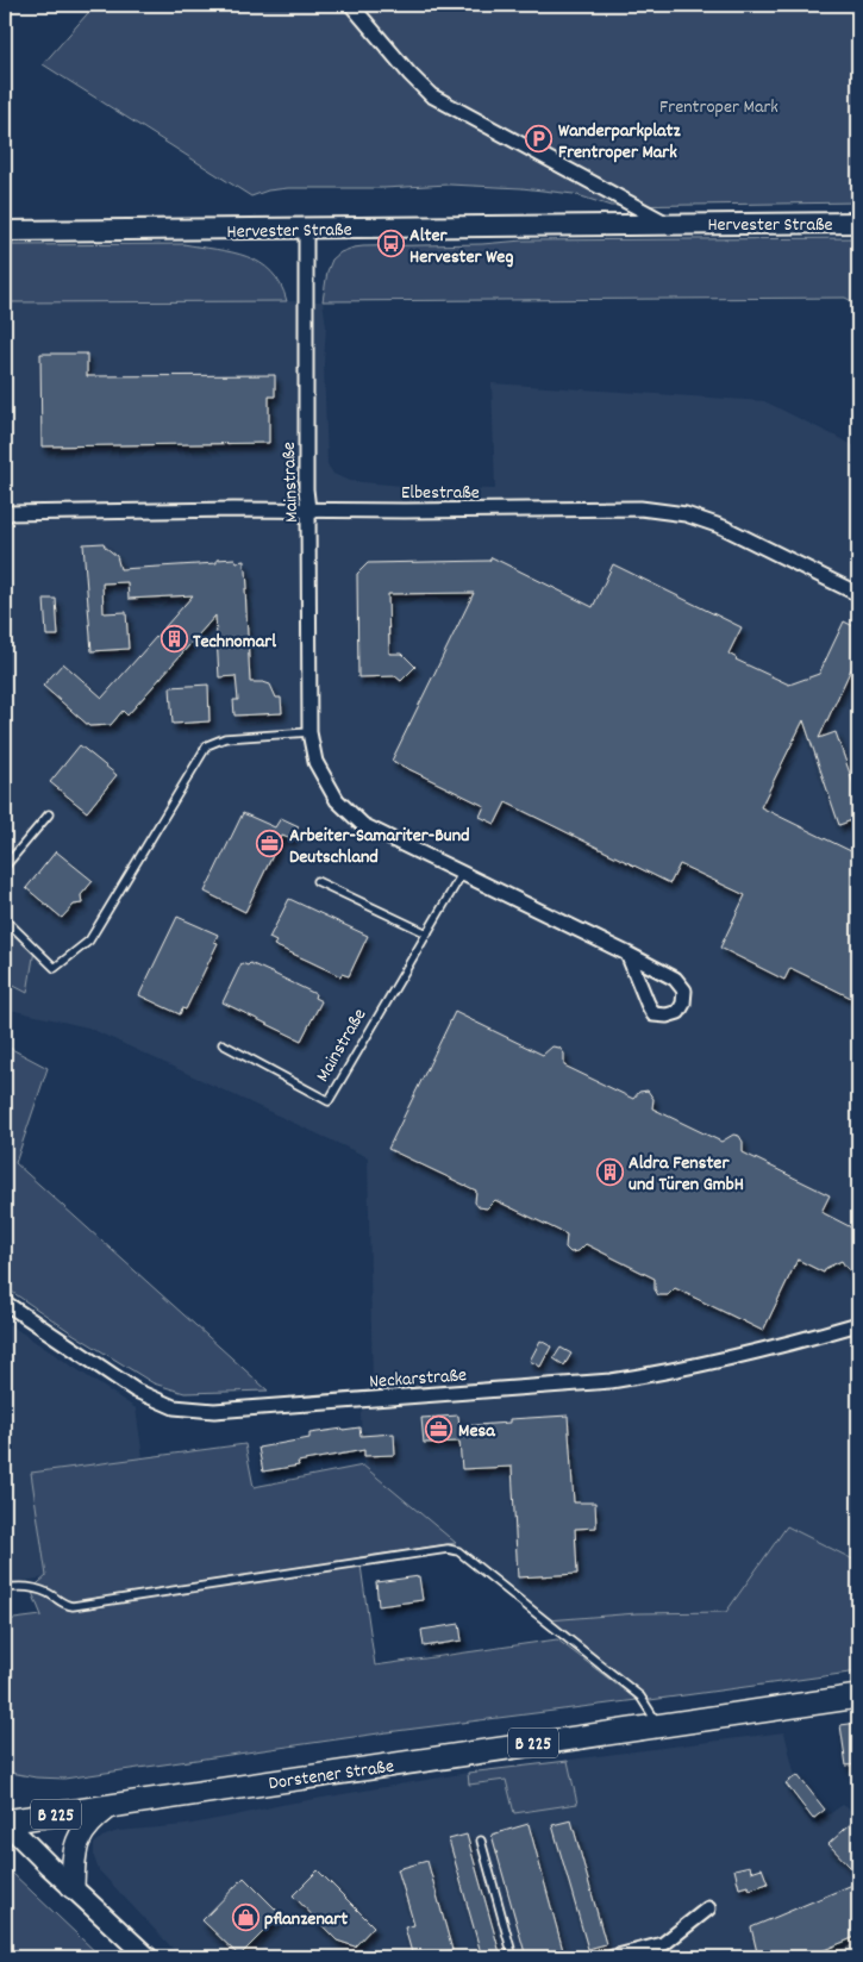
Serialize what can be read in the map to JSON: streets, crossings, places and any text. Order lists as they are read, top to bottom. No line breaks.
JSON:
{"streets":{"main road":["Hervester Straße","B 225","Dorstener Straße"],"street":["Mainstraße","Elbestraße","Neckarstraße"]},"crossings":[["Hervester Straße","Mainstraße"],["Mainstraße","Elbestraße"]],"parks":["Frentroper Mark"],"places":{"parking":["Wanderparkplatz Frentroper Mark"],"bus stop":["Alter Hervester Weg"],"building":["Technomarl","Aldra Fenster und Türen GmbH"],"office":["Arbeiter-Samariter-Bund Deutschland","Mesa"],"shop":["pflanzenart"]}}
